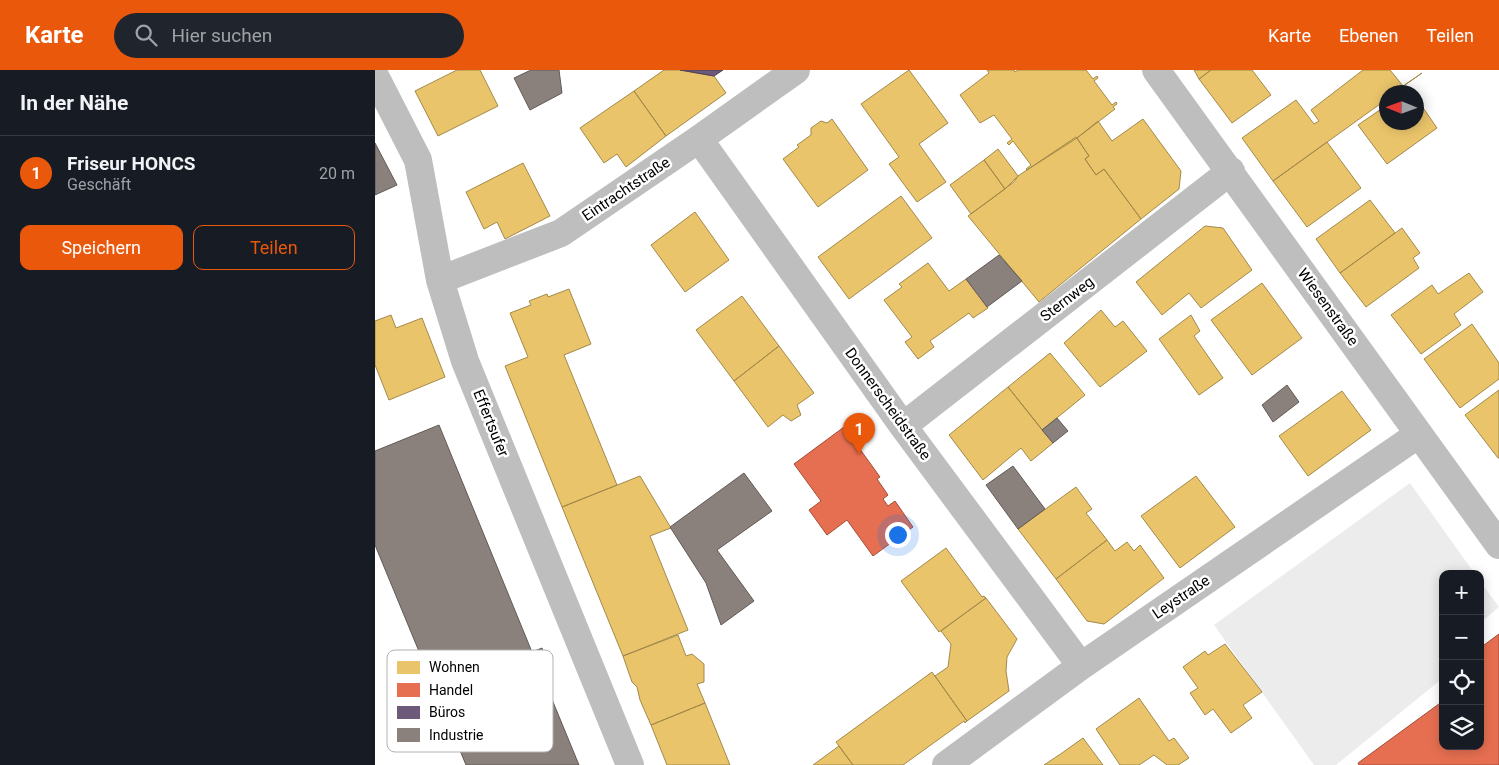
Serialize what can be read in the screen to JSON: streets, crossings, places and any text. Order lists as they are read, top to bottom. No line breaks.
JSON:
{"streets":{"street":["Eintrachtstraße","Sternweg","Wiesenstraße","Donnerscheidstraße","Effertsufer","Leystraße"]},"crossings":[["Eintrachtstraße","Donnerscheidstraße"],["Eintrachtstraße","Effertsufer"],["Sternweg","Wiesenstraße"],["Sternweg","Donnerscheidstraße"],["Wiesenstraße","Leystraße"],["Donnerscheidstraße","Leystraße"]],"legend":["Wohnen","Handel","Büros","Industrie"],"north":"left","page":{"header":"Karte","search":"Hier suchen","nav":["Karte","Ebenen","Teilen"],"heading":"In der Nähe","list":[{"mark":"1","name":"Friseur HONCS","note":"Geschäft","value":"20 m"}],"buttons":["Speichern","Teilen"],"pins":"1","map_buttons":["+","−"]}}
